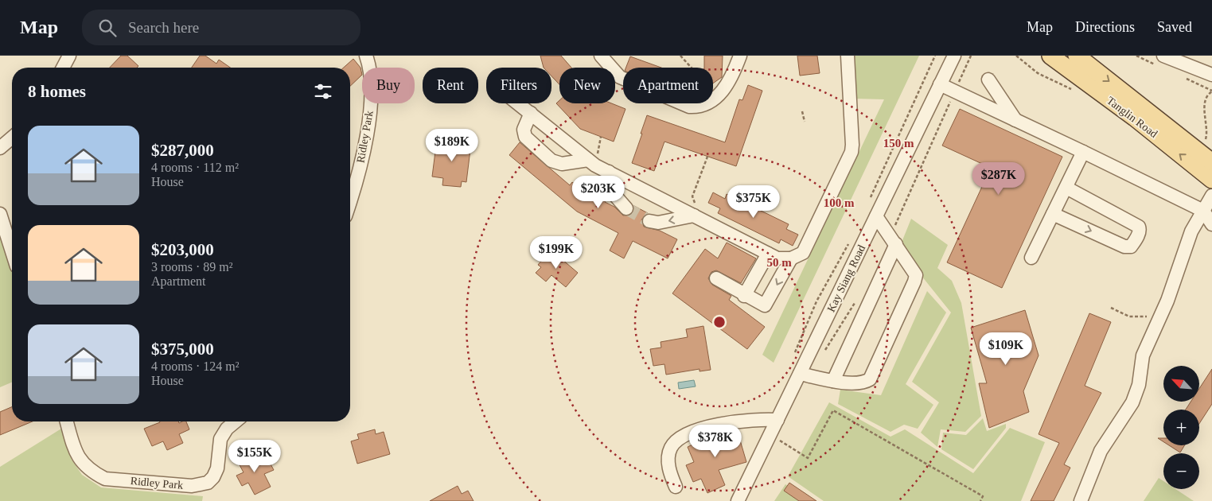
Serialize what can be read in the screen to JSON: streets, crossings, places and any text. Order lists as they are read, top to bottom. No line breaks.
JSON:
{"streets":{"main road":["Tanglin Road"],"street":["Ridley Park","Kay Siang Road"]},"north":"top left","page":{"header":"Map","search":"Search here","nav":["Map","Directions","Saved"],"chip":["Buy","Rent","Filters","New","Apartment"],"heading":"8 homes","list":[{"name":"$287,000","note":"4 rooms · 112 m² · House"},{"name":"$203,000","note":"3 rooms · 89 m² · Apartment"},{"name":"$375,000","note":"4 rooms · 124 m² · House"}],"price":["$189K","$287K","$203K","$375K","$199K","$109K","$378K","$155K"],"map_buttons":["+","−"]},"rings":["150 m","100 m","50 m"]}
